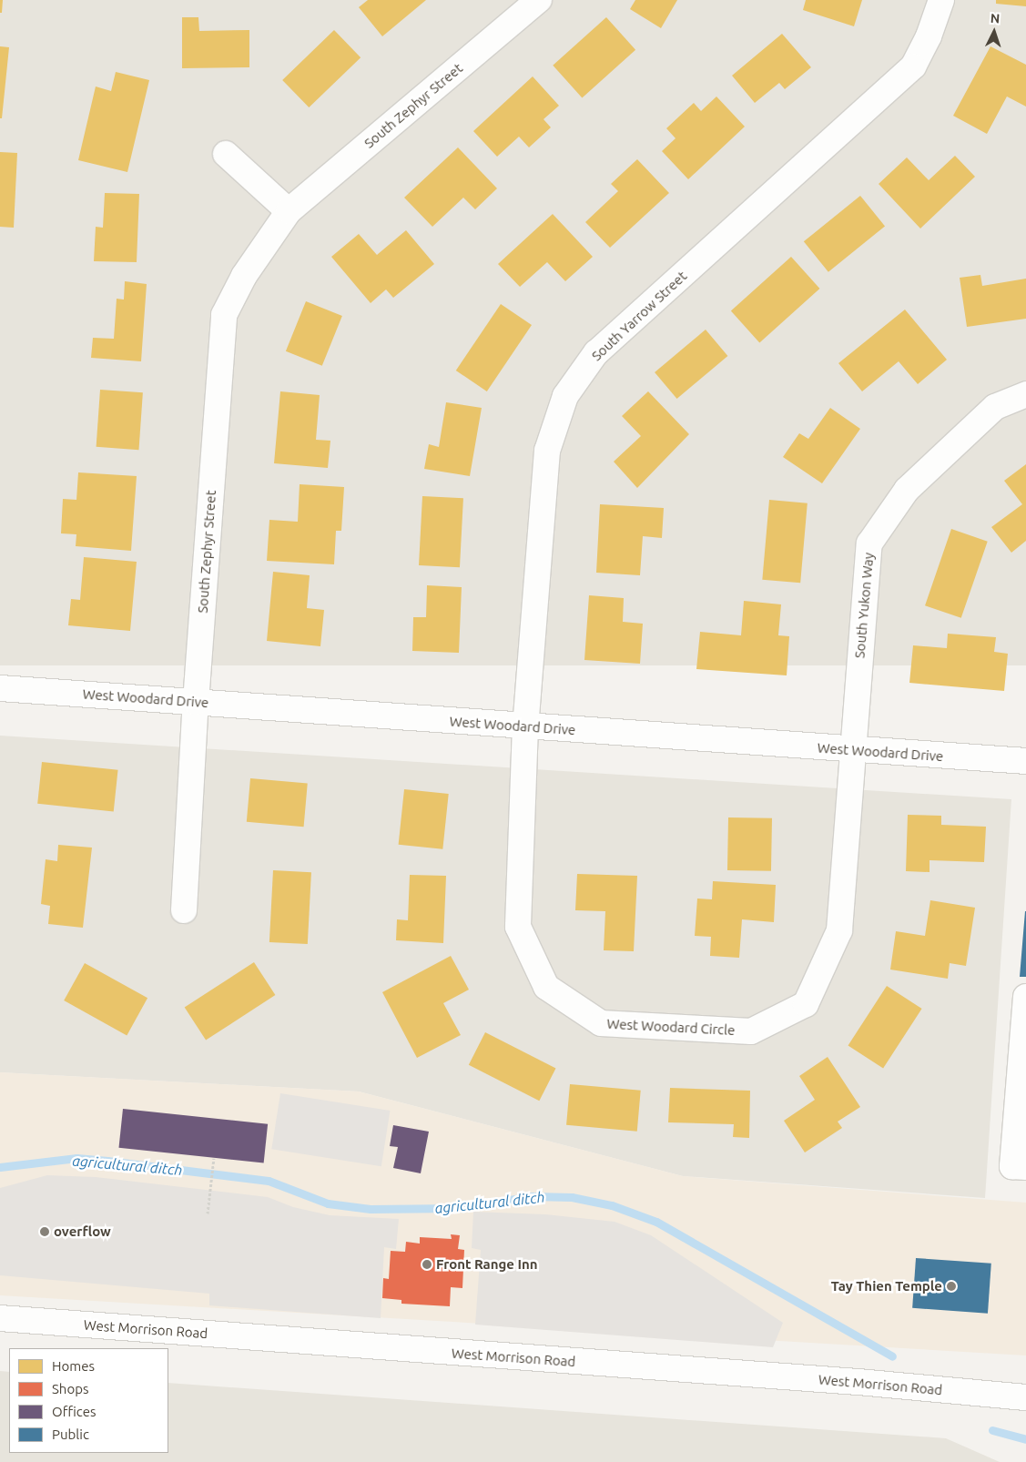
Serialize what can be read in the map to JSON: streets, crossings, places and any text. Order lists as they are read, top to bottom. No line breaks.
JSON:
{"streets":{"street":["South Zephyr Street","South Yarrow Street","South Yukon Way","West Woodard Drive","West Woodard Circle","West Morrison Road"]},"crossings":[["South Zephyr Street","West Woodard Drive"],["South Yarrow Street","West Woodard Drive"],["South Yarrow Street","West Woodard Circle"],["South Yukon Way","West Woodard Drive"],["South Yukon Way","West Woodard Circle"],["West Woodard Drive","West Woodard Circle"]],"water":["agricultural ditch"],"places":["overflow","Front Range Inn","Tay Thien Temple"],"legend":["Homes","Shops","Offices","Public"],"north":"top"}
